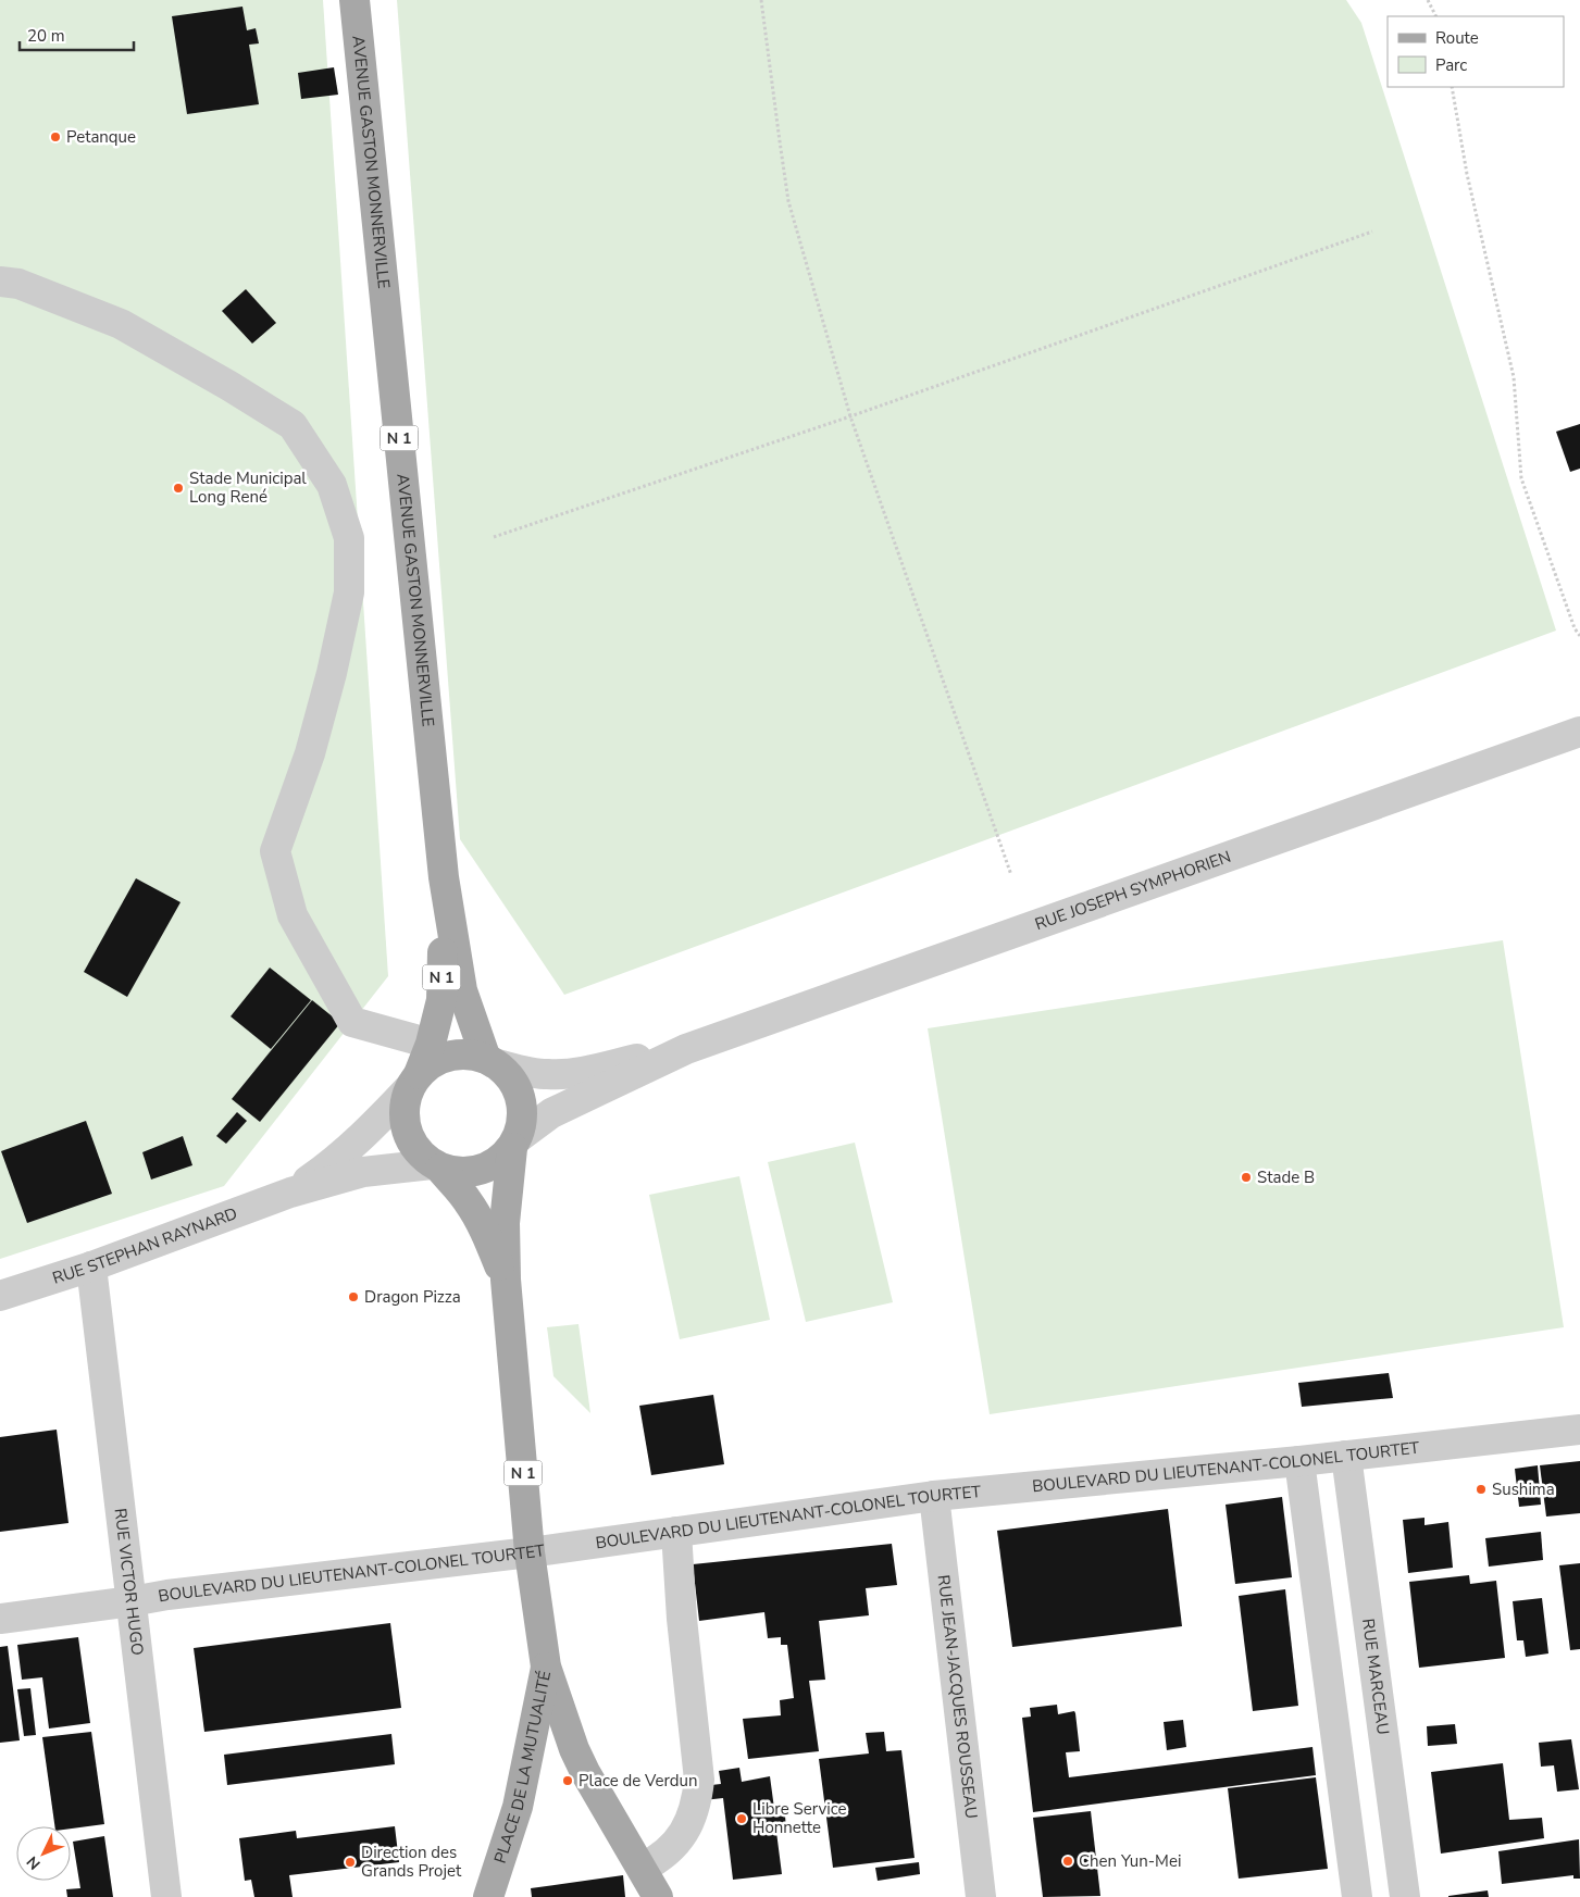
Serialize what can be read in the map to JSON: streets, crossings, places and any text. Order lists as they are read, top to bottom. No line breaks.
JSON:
{"streets":{"main road":["AVENUE GASTON MONNERVILLE","N 1","PLACE DE LA MUTUALITÉ"],"street":["RUE JOSEPH SYMPHORIEN","RUE STEPHAN RAYNARD","BOULEVARD DU LIEUTENANT-COLONEL TOURTET","RUE VICTOR HUGO","RUE MARCEAU","RUE JEAN-JACQUES ROUSSEAU"]},"crossings":[["AVENUE GASTON MONNERVILLE","N 1"],["AVENUE GASTON MONNERVILLE","RUE JOSEPH SYMPHORIEN"],["AVENUE GASTON MONNERVILLE","RUE STEPHAN RAYNARD"],["N 1","RUE JOSEPH SYMPHORIEN"],["N 1","RUE STEPHAN RAYNARD"],["N 1","BOULEVARD DU LIEUTENANT-COLONEL TOURTET"],["N 1","PLACE DE LA MUTUALITÉ"],["RUE JOSEPH SYMPHORIEN","RUE STEPHAN RAYNARD"],["RUE STEPHAN RAYNARD","RUE VICTOR HUGO"],["BOULEVARD DU LIEUTENANT-COLONEL TOURTET","RUE VICTOR HUGO"],["BOULEVARD DU LIEUTENANT-COLONEL TOURTET","RUE MARCEAU"],["BOULEVARD DU LIEUTENANT-COLONEL TOURTET","RUE JEAN-JACQUES ROUSSEAU"]],"places":["Petanque","Stade Municipal Long René","Stade B","Dragon Pizza","Sushima","Place de Verdun","Libre Service Honnette","Chen Yun-Mei","Direction des Grands Projet"],"legend":["Route","Parc"],"scale_bar":"20 m","north":"bottom left"}
